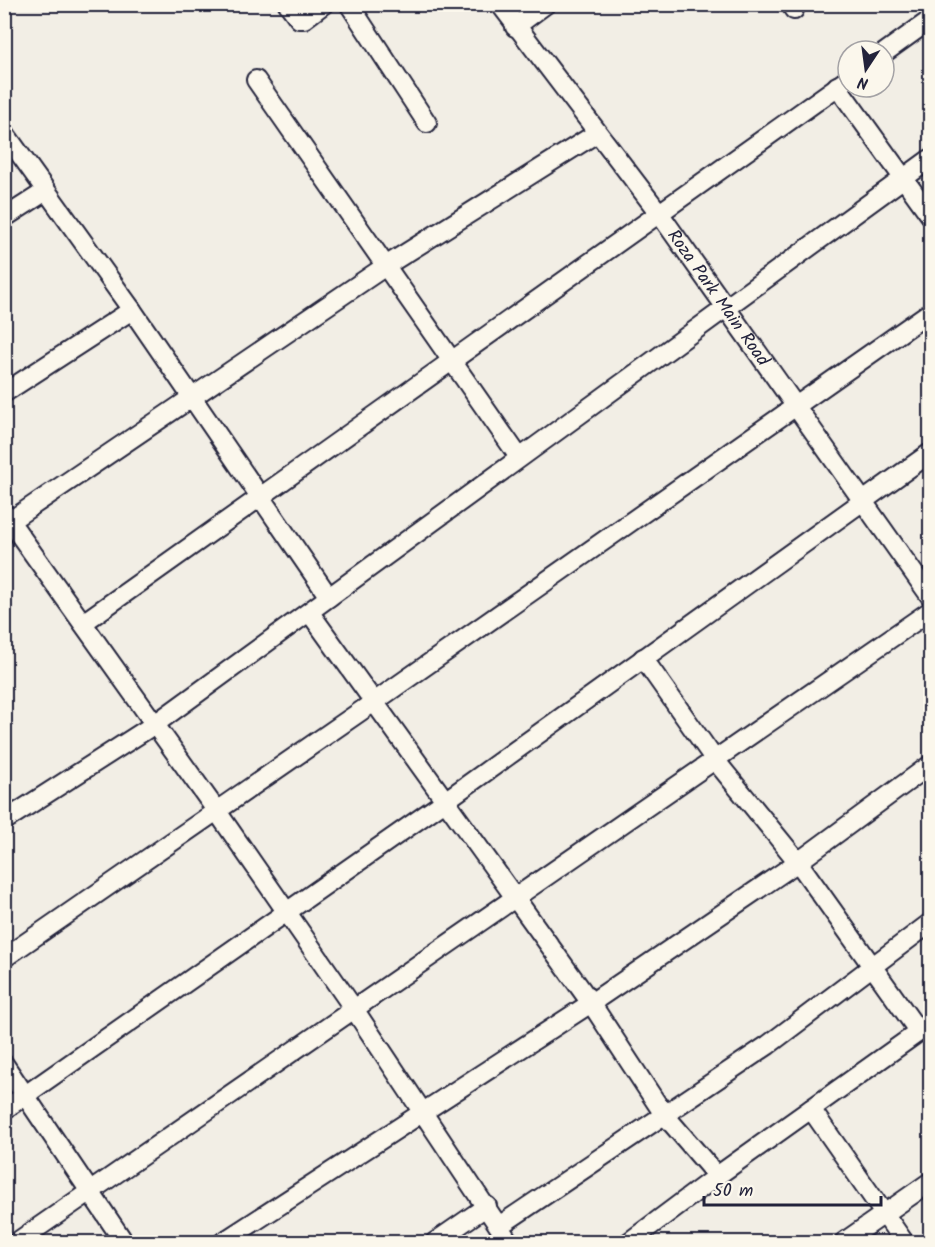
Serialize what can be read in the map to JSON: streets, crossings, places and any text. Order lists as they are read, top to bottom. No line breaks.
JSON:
{"streets":{"street":["Roza Park Main Road"]},"scale_bar":"50 m","north":"bottom"}
